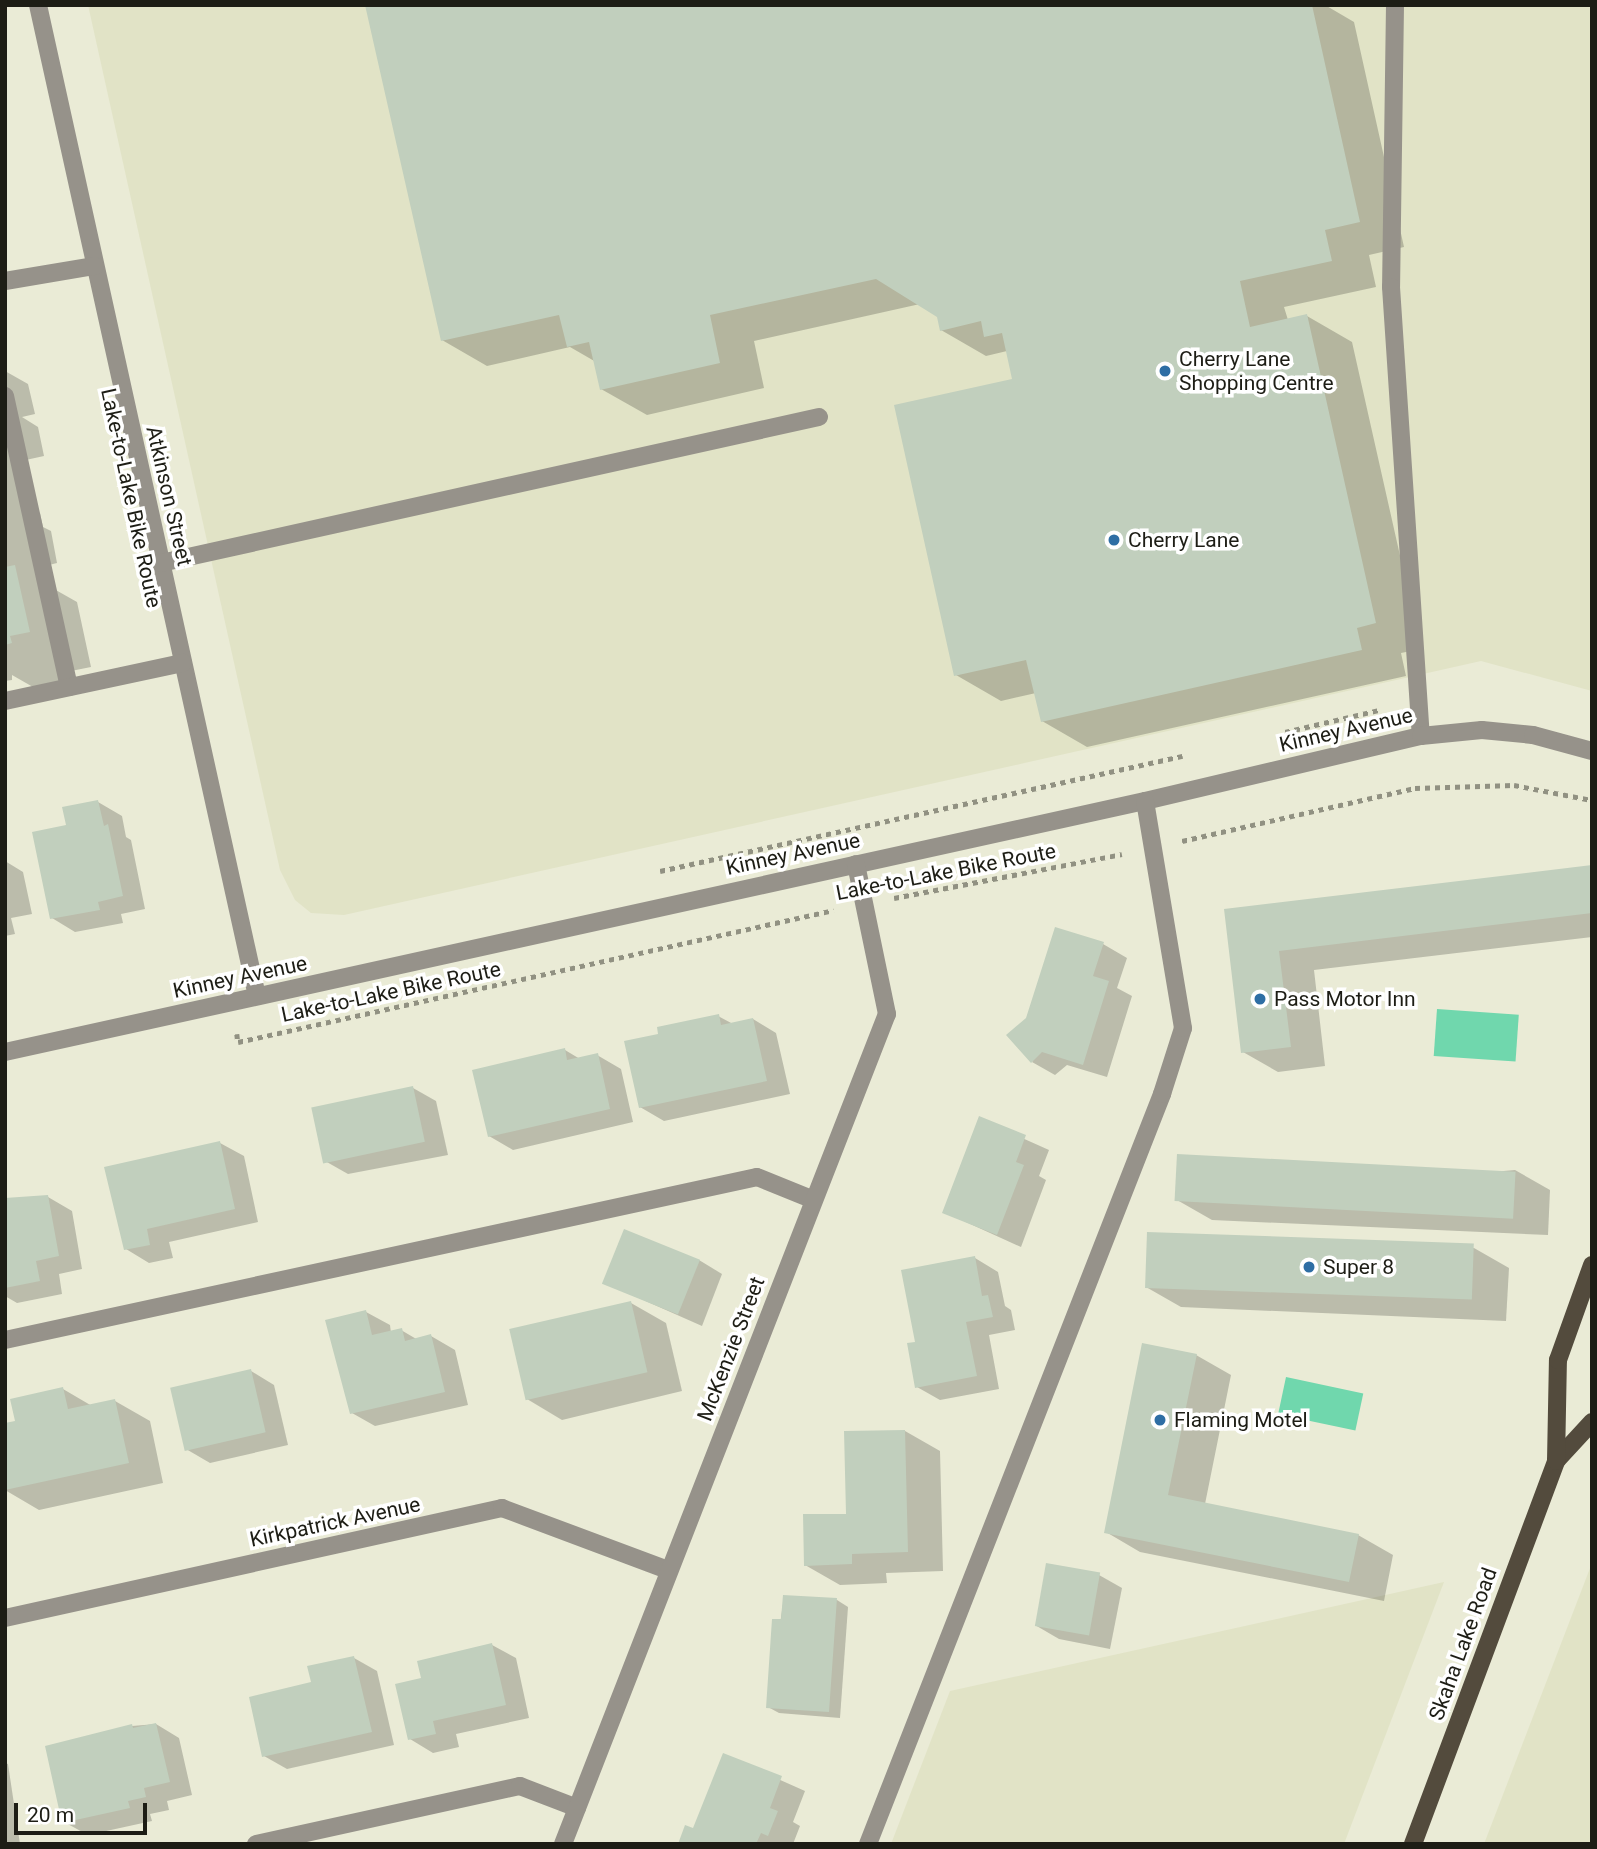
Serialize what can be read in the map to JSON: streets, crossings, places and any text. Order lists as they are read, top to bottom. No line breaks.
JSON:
{"streets":{"main road":["Skaha Lake Road"],"street":["Atkinson Street","Kinney Avenue","McKenzie Street","Kirkpatrick Avenue"],"path":["Lake-to-Lake Bike Route"]},"crossings":[["Atkinson Street","Kinney Avenue"],["Lake-to-Lake Bike Route","Kinney Avenue"],["Lake-to-Lake Bike Route","McKenzie Street"],["Kinney Avenue","McKenzie Street"],["McKenzie Street","Kirkpatrick Avenue"]],"places":["Cherry Lane Shopping Centre","Cherry Lane","Pass Motor Inn","Super 8","Flaming Motel"],"scale_bar":"20 m"}
